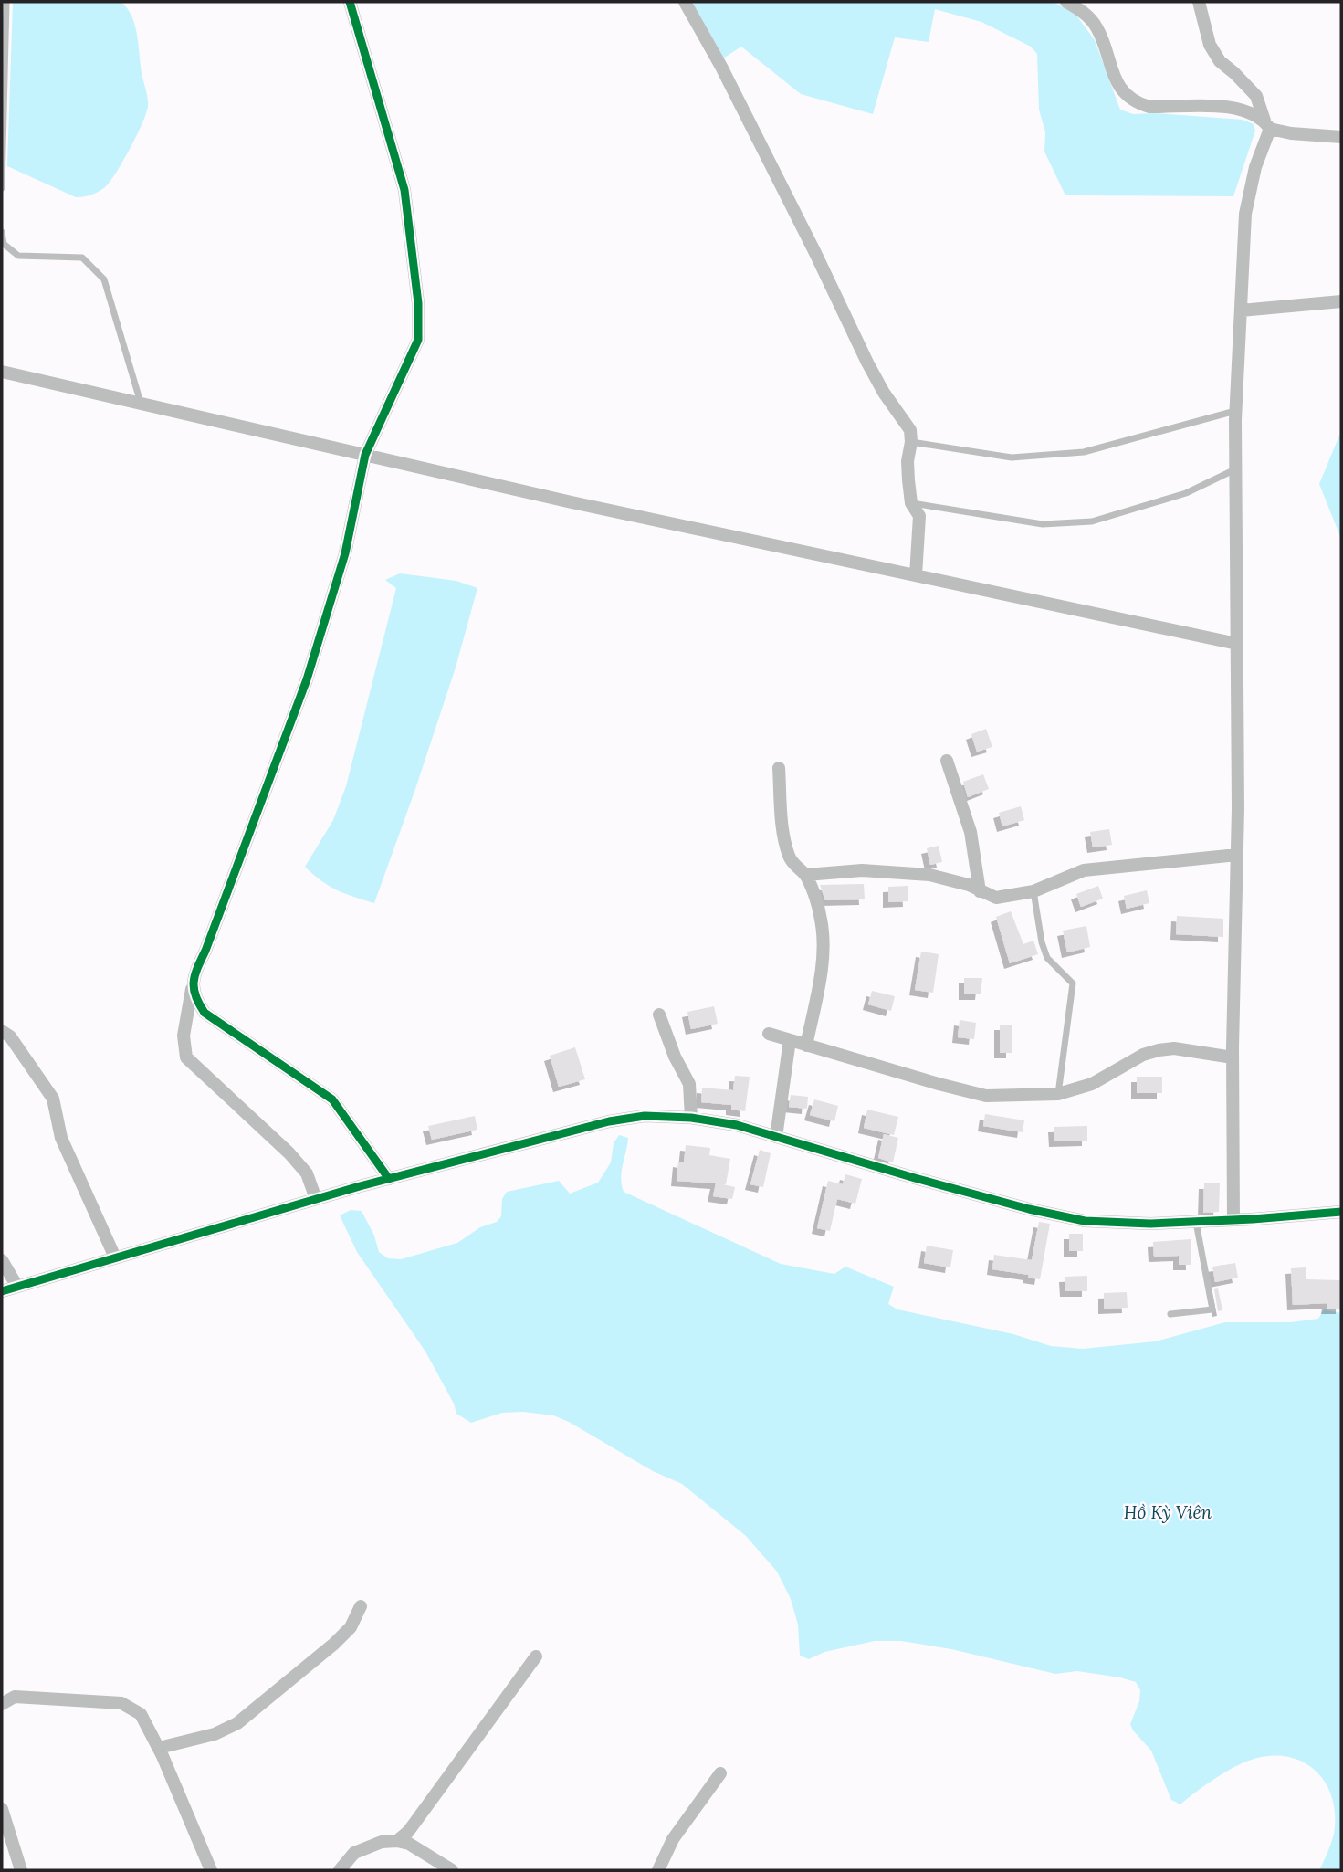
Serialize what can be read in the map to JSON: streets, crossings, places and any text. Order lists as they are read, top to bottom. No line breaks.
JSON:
{"water":["Hồ Kỳ Viên"]}
